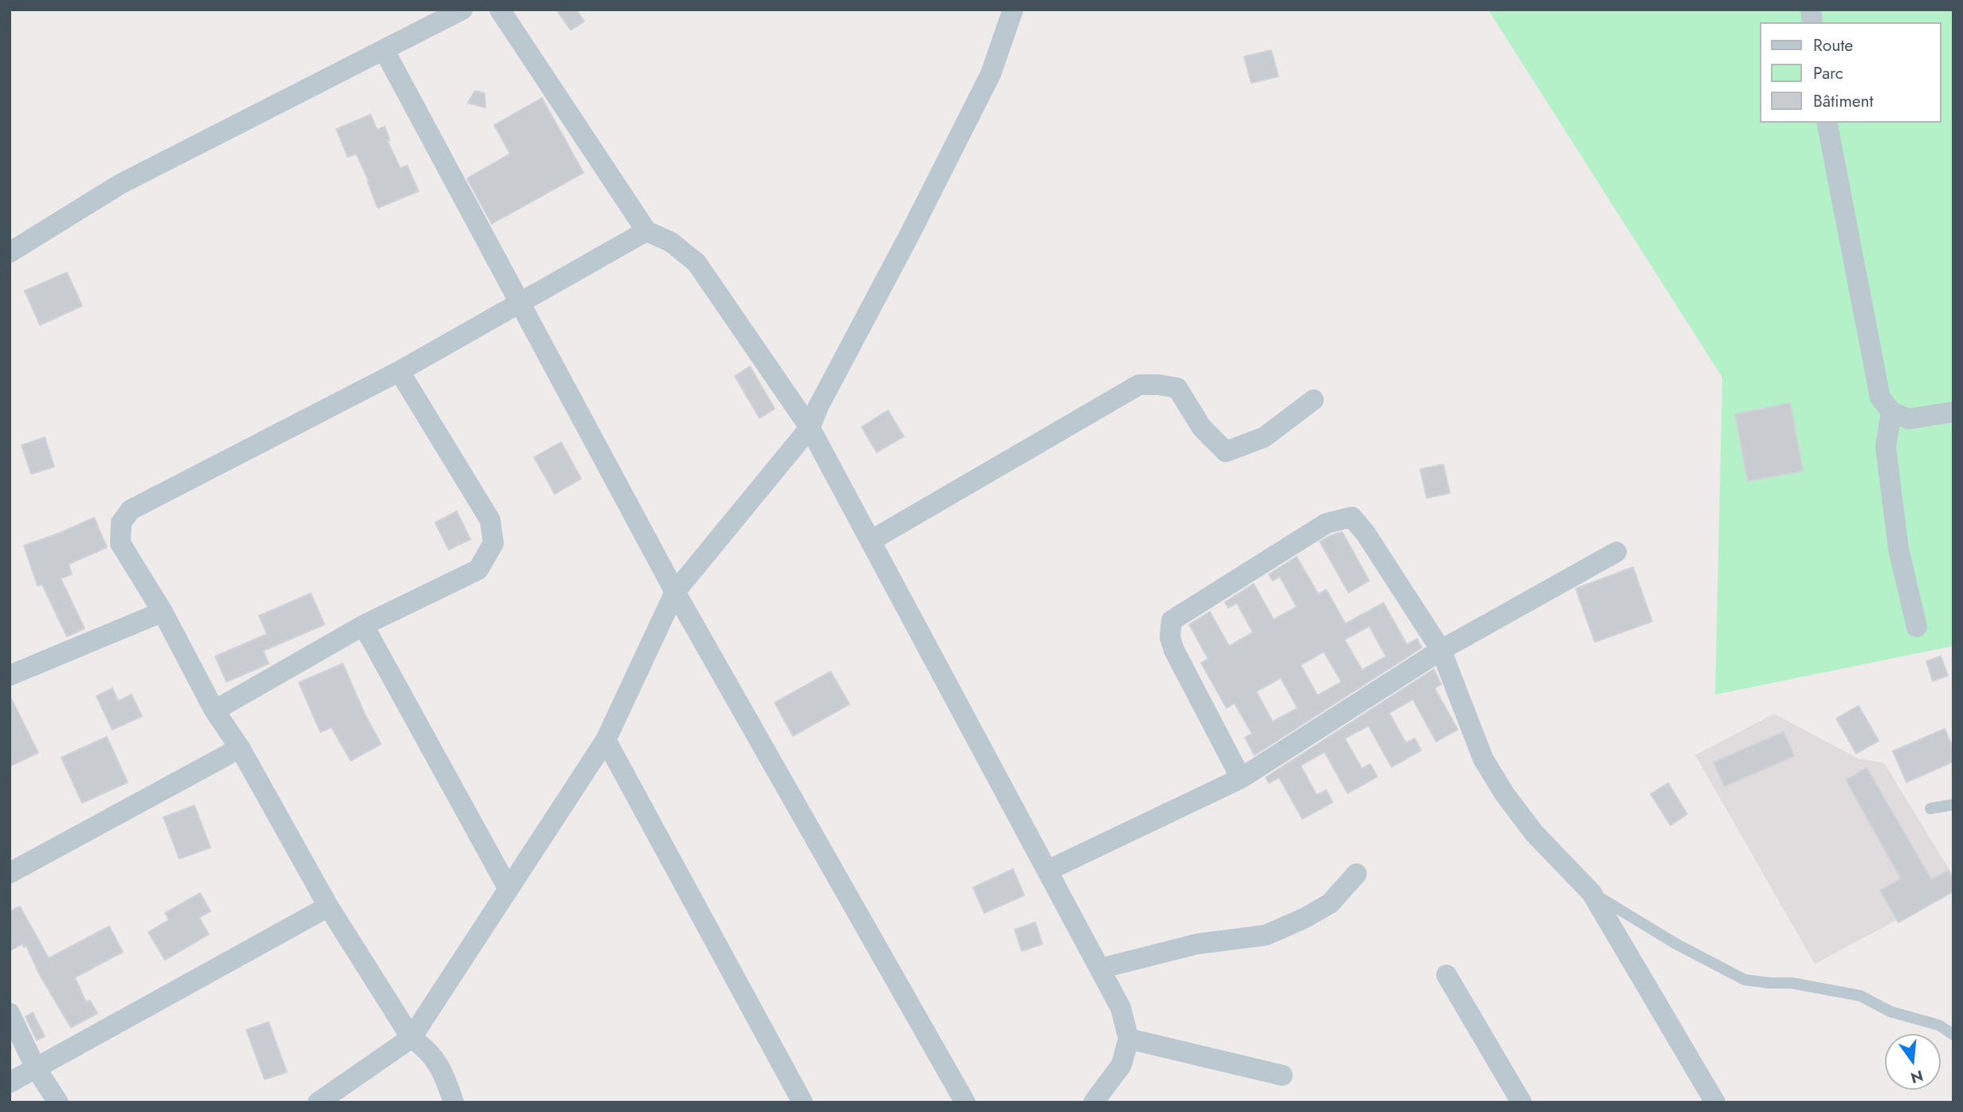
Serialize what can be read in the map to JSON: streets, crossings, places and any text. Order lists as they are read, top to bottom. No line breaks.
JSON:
{"legend":["Route","Parc","Bâtiment"],"north":"bottom"}
